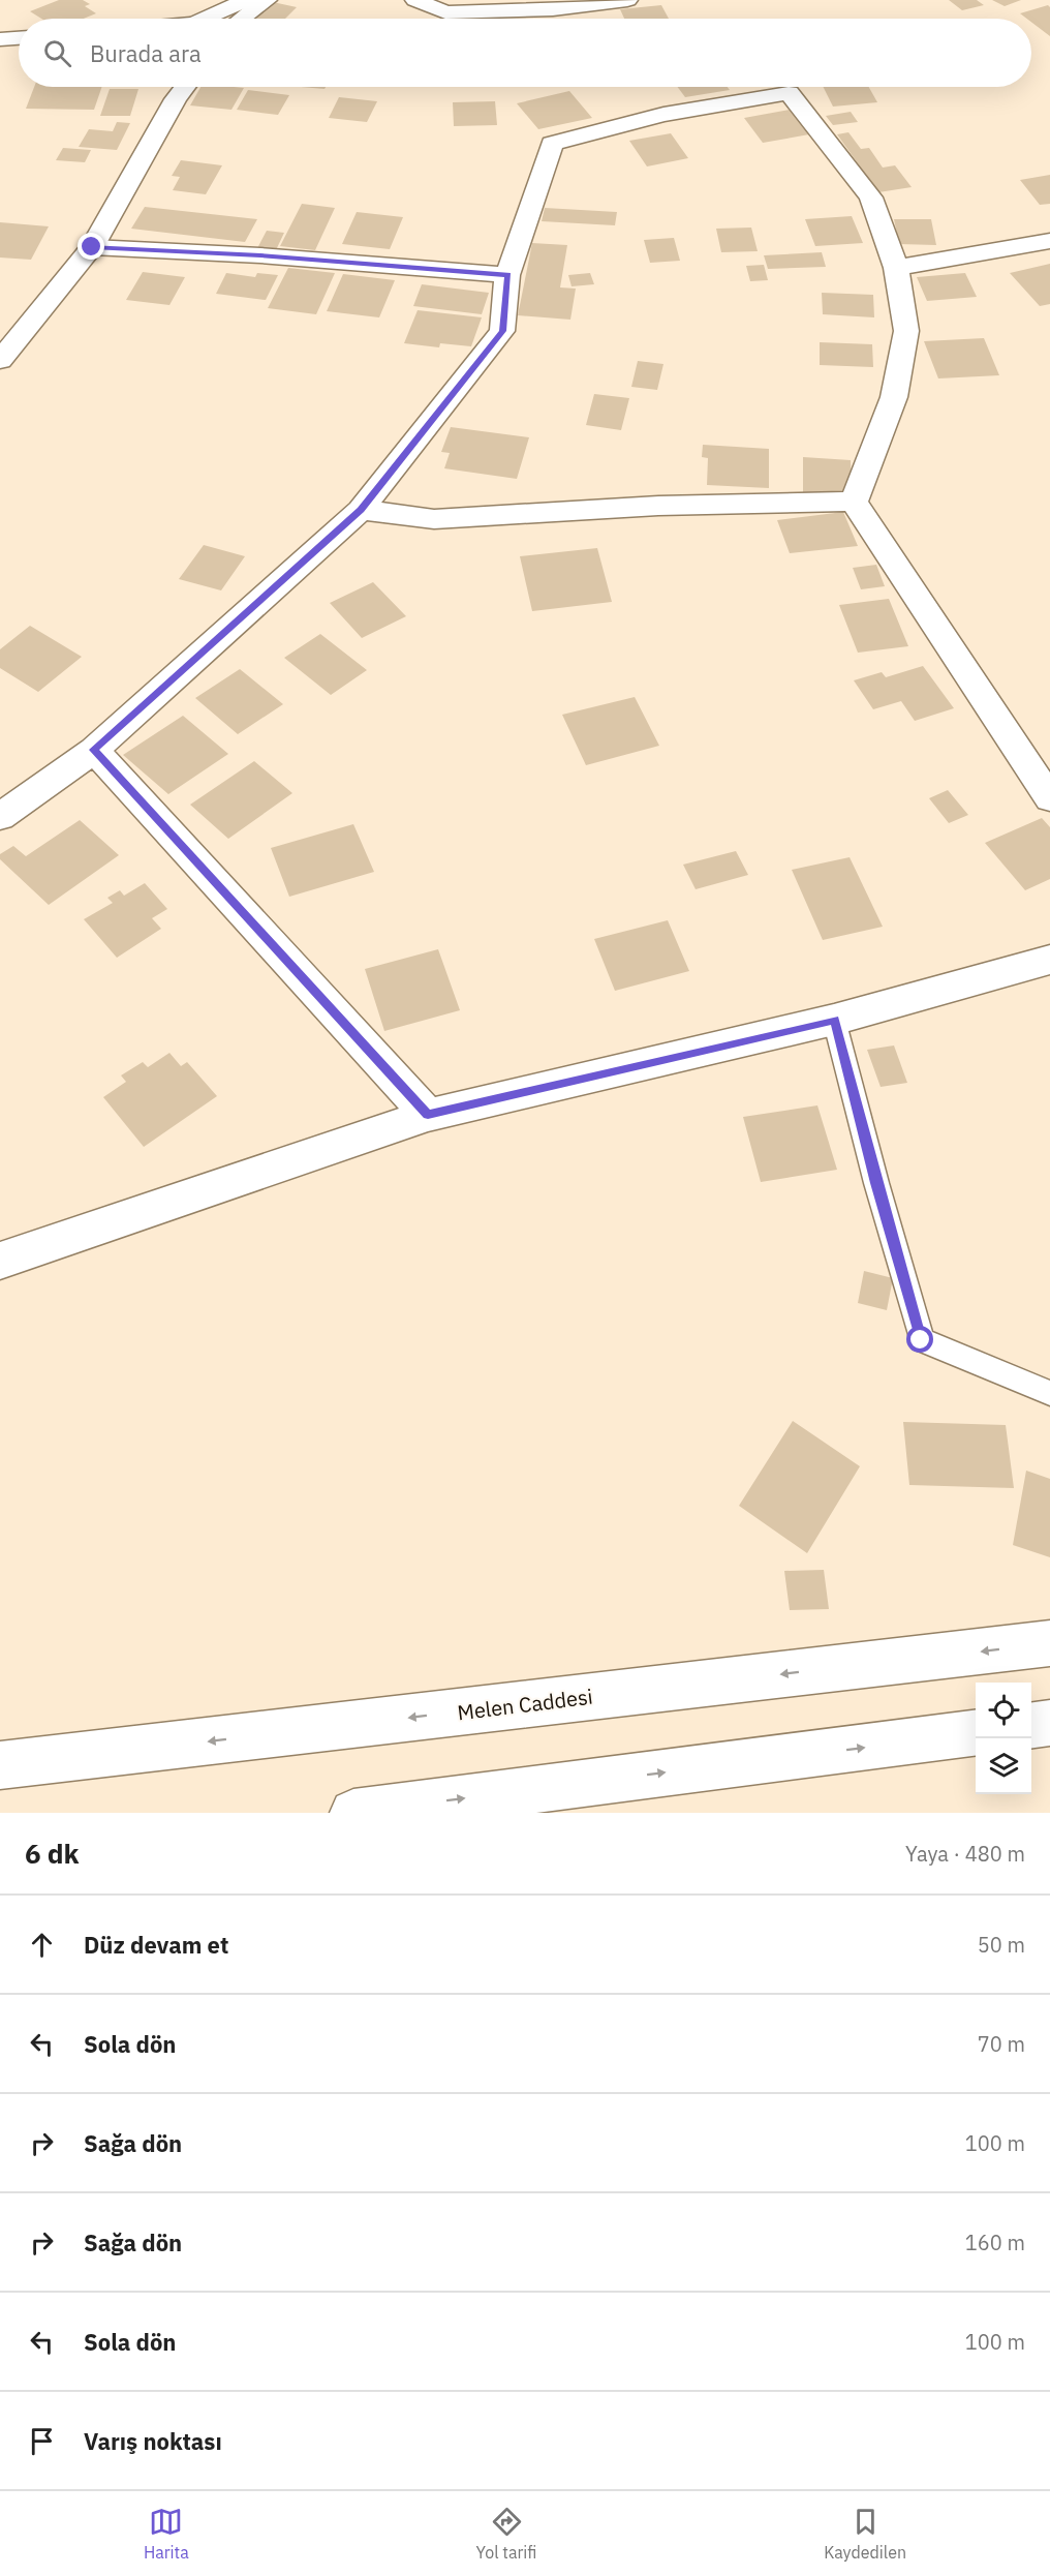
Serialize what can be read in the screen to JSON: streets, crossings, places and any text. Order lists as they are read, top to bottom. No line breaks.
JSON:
{"streets":{"street":["Melen Caddesi"]},"page":{"search":"Burada ara","heading":["6 dk","Yaya · 480 m"],"list":[["Düz devam et","50 m"],["Sola dön","70 m"],["Sağa dön","100 m"],["Sağa dön","160 m"],["Sola dön","100 m"],"Varış noktası"],"nav":["Harita","Yol tarifi","Kaydedilen"]}}
